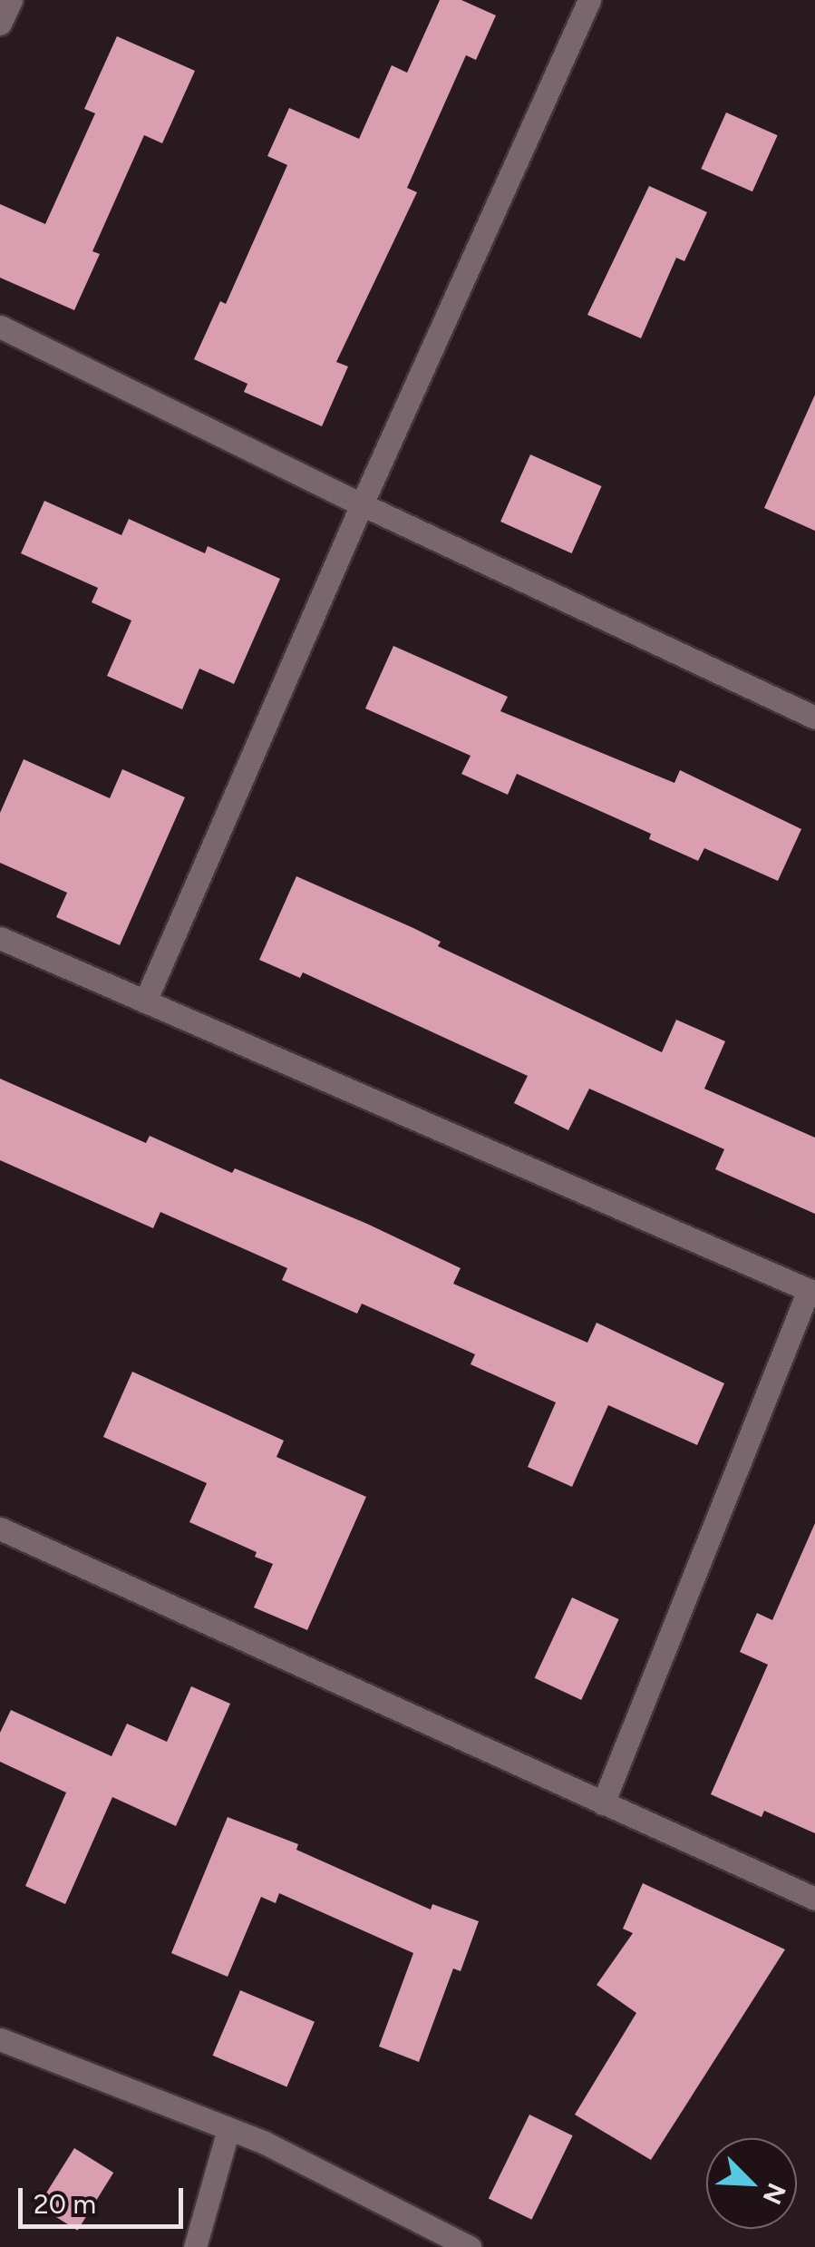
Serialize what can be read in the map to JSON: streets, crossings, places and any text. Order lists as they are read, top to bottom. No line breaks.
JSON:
{"scale_bar":"20 m","north":"bottom right"}
